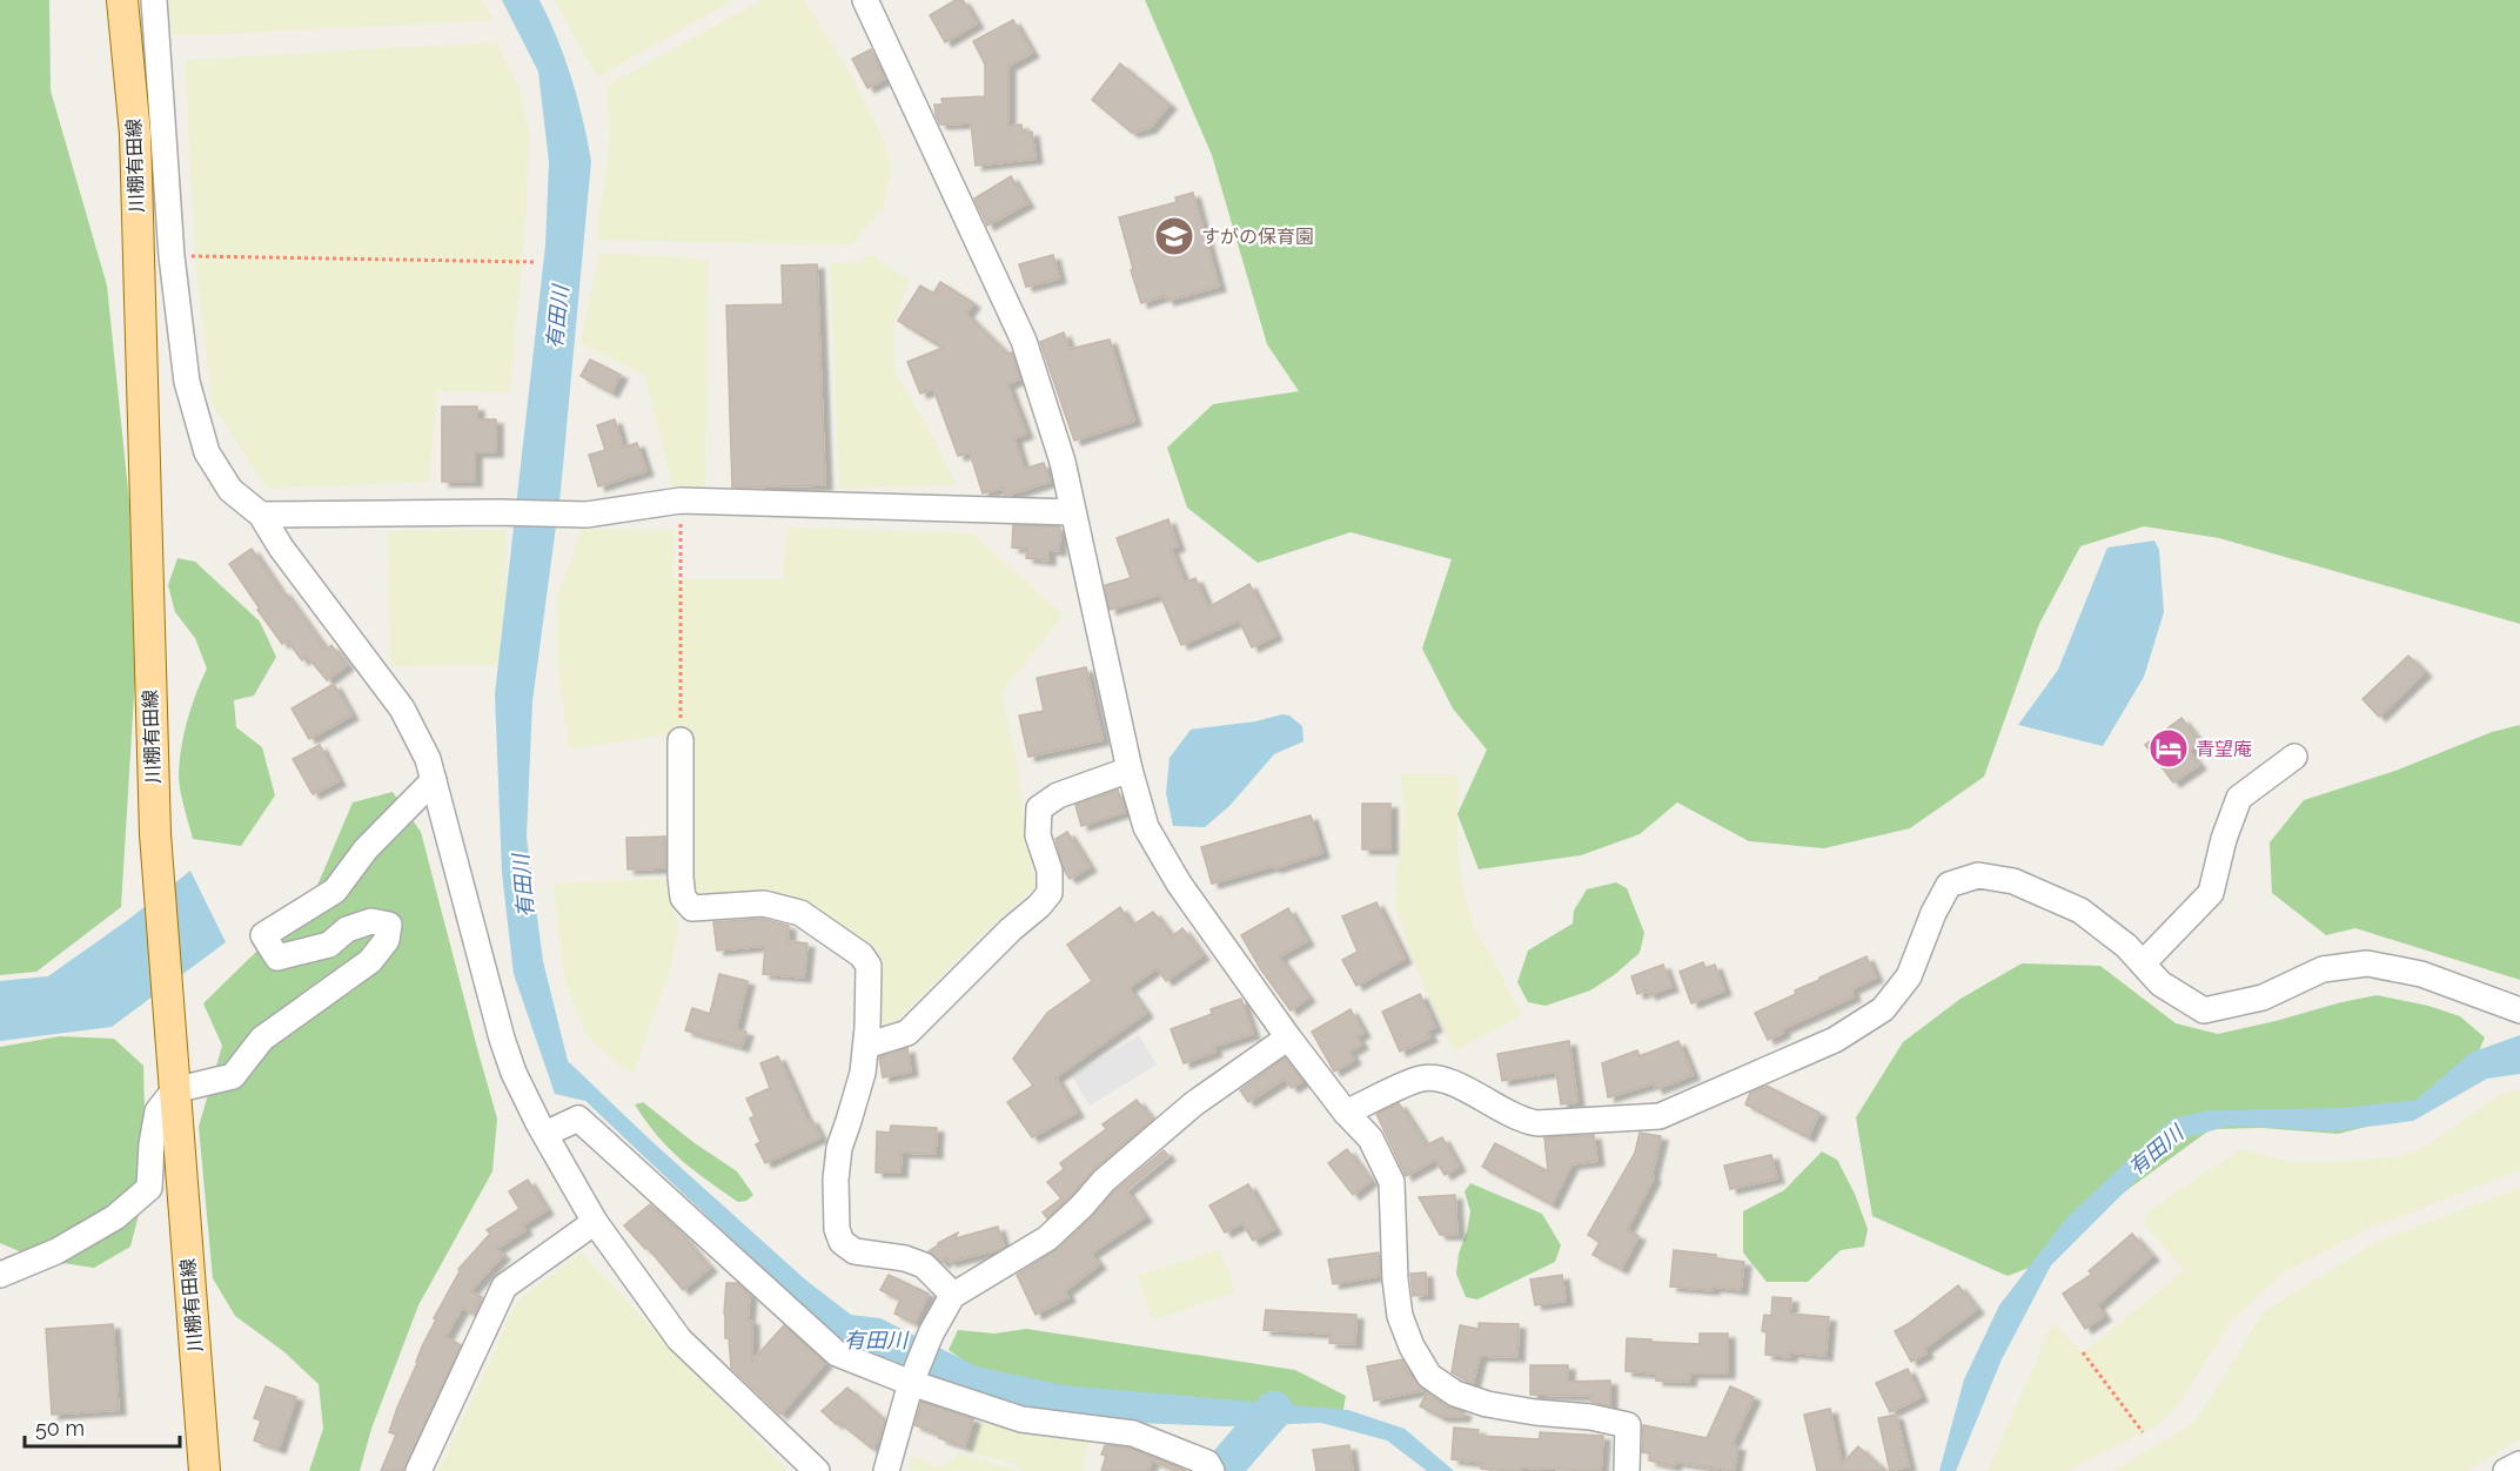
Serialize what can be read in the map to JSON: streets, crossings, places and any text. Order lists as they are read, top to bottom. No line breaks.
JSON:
{"streets":{"main road":["川棚有田線"]},"water":["有田川"],"places":{"school or university":["すがの保育園"],"hotel":["青望庵"]},"scale_bar":"50 m"}
